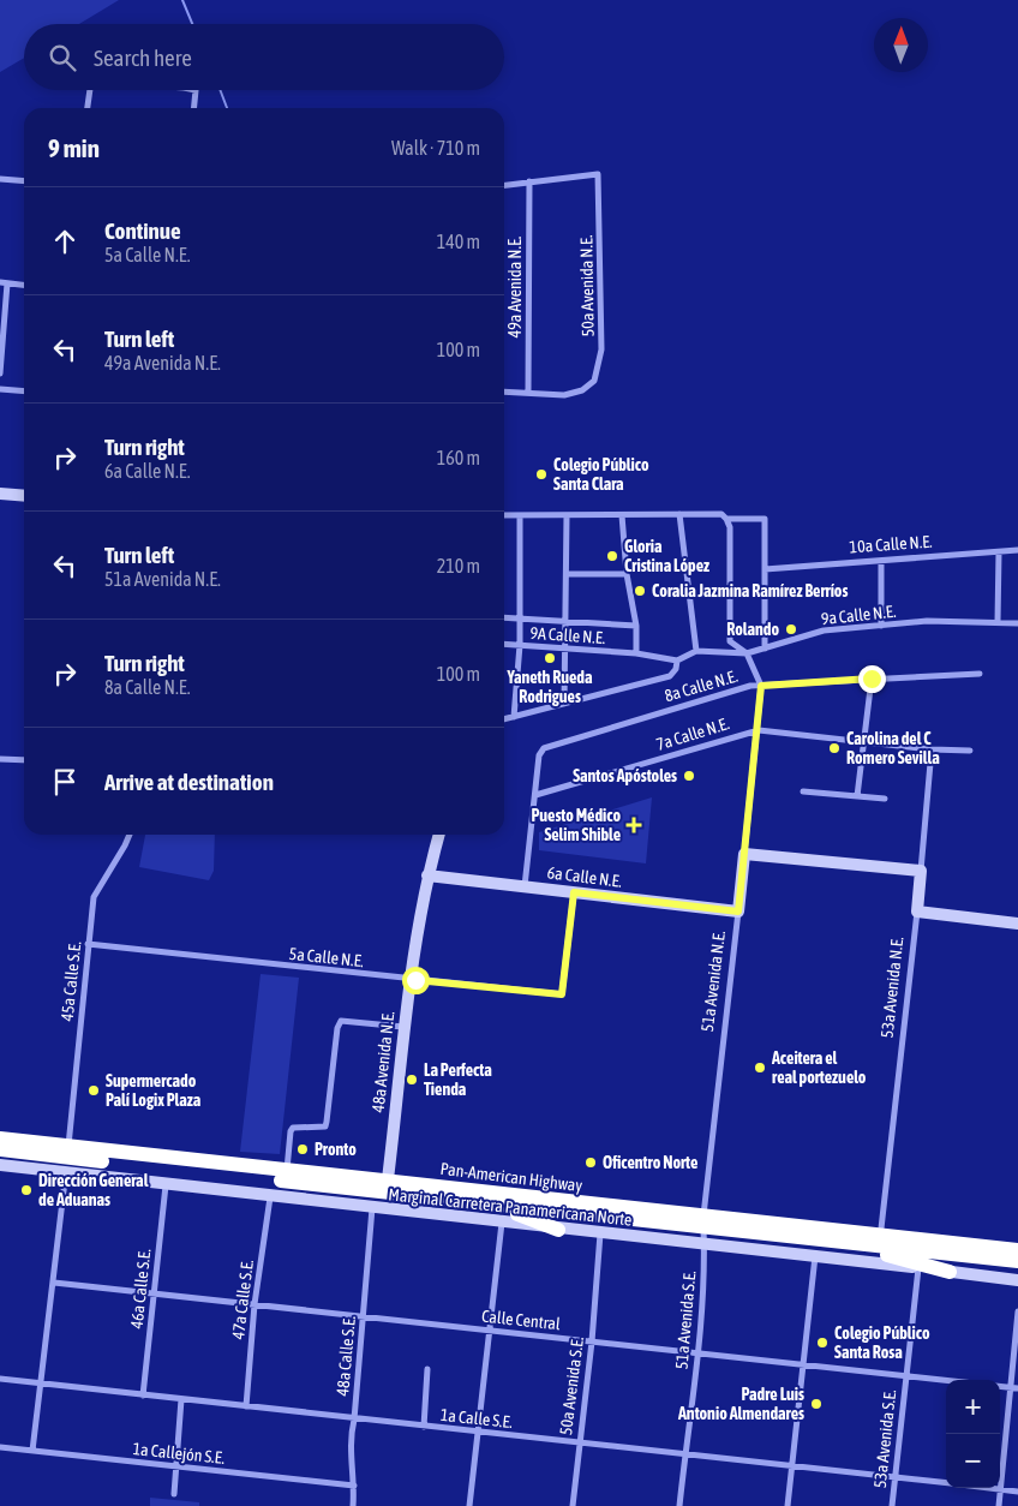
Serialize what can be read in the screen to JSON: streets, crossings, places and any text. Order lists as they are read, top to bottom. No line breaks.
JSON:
{"streets":{"highway":["Pan-American Highway"],"street":["50a Avenida N.E.","49a Avenida N.E.","10a Calle N.E.","9a Calle N.E.","9A Calle N.E.","8a Calle N.E.","7a Calle N.E.","6a Calle N.E.","5a Calle N.E.","45a Calle S.E.","51a Avenida N.E.","53a Avenida N.E.","48a Avenida N.E.","Marginal Carretera Panamericana Norte","46a Calle S.E.","47a Calle S.E.","Calle Central","51a Avenida S.E.","48a Calle S.E.","50a Avenida S.E.","1a Calle S.E.","53a Avenida S.E.","1a Callejón S.E."]},"crossings":[["50a Avenida N.E.","49a Avenida N.E."],["9a Calle N.E.","51a Avenida N.E."],["8a Calle N.E.","7a Calle N.E."],["8a Calle N.E.","51a Avenida N.E."],["7a Calle N.E.","51a Avenida N.E."],["7a Calle N.E.","53a Avenida N.E."],["6a Calle N.E.","5a Calle N.E."],["6a Calle N.E.","51a Avenida N.E."],["6a Calle N.E.","48a Avenida N.E."],["5a Calle N.E.","45a Calle S.E."],["5a Calle N.E.","48a Avenida N.E."],["45a Calle S.E.","Pan-American Highway"],["45a Calle S.E.","Marginal Carretera Panamericana Norte"],["45a Calle S.E.","Calle Central"],["51a Avenida N.E.","Pan-American Highway"],["51a Avenida N.E.","Marginal Carretera Panamericana Norte"],["51a Avenida N.E.","51a Avenida S.E."],["48a Avenida N.E.","Pan-American Highway"],["Marginal Carretera Panamericana Norte","46a Calle S.E."],["Marginal Carretera Panamericana Norte","47a Calle S.E."],["Marginal Carretera Panamericana Norte","51a Avenida S.E."],["Marginal Carretera Panamericana Norte","48a Calle S.E."],["Marginal Carretera Panamericana Norte","50a Avenida S.E."],["Marginal Carretera Panamericana Norte","53a Avenida S.E."],["46a Calle S.E.","Calle Central"],["46a Calle S.E.","1a Calle S.E."],["47a Calle S.E.","Calle Central"],["47a Calle S.E.","1a Calle S.E."],["Calle Central","51a Avenida S.E."],["Calle Central","48a Calle S.E."],["Calle Central","50a Avenida S.E."],["Calle Central","53a Avenida S.E."],["51a Avenida S.E.","1a Calle S.E."],["48a Calle S.E.","1a Calle S.E."],["48a Calle S.E.","1a Callejón S.E."],["50a Avenida S.E.","1a Calle S.E."],["1a Calle S.E.","53a Avenida S.E."]],"places":{"other":["Colegio Público Santa Clara","Gloria Cristina López","Coralia Jazmina Ramírez Berríos","Rolando","Yaneth Rueda Rodrigues","Carolina del C Romero Sevilla","Santos Apóstoles","Aceitera el real portezuelo","La Perfecta Tienda","Supermercado Palí Logix Plaza","Pronto","Oficentro Norte","Dirección General de Aduanas","Colegio Público Santa Rosa","Padre Luis Antonio Almendares"],"health":["Puesto Médico Selim Shible"]},"north":"top","page":{"search":"Search here","heading":["9 min","Walk · 710 m"],"list":[["Continue","5a Calle N.E.","140 m"],["Turn left","49a Avenida N.E.","100 m"],["Turn right","6a Calle N.E.","160 m"],["Turn left","51a Avenida N.E.","210 m"],["Turn right","8a Calle N.E.","100 m"],"Arrive at destination"],"map_buttons":["+","−"]}}
